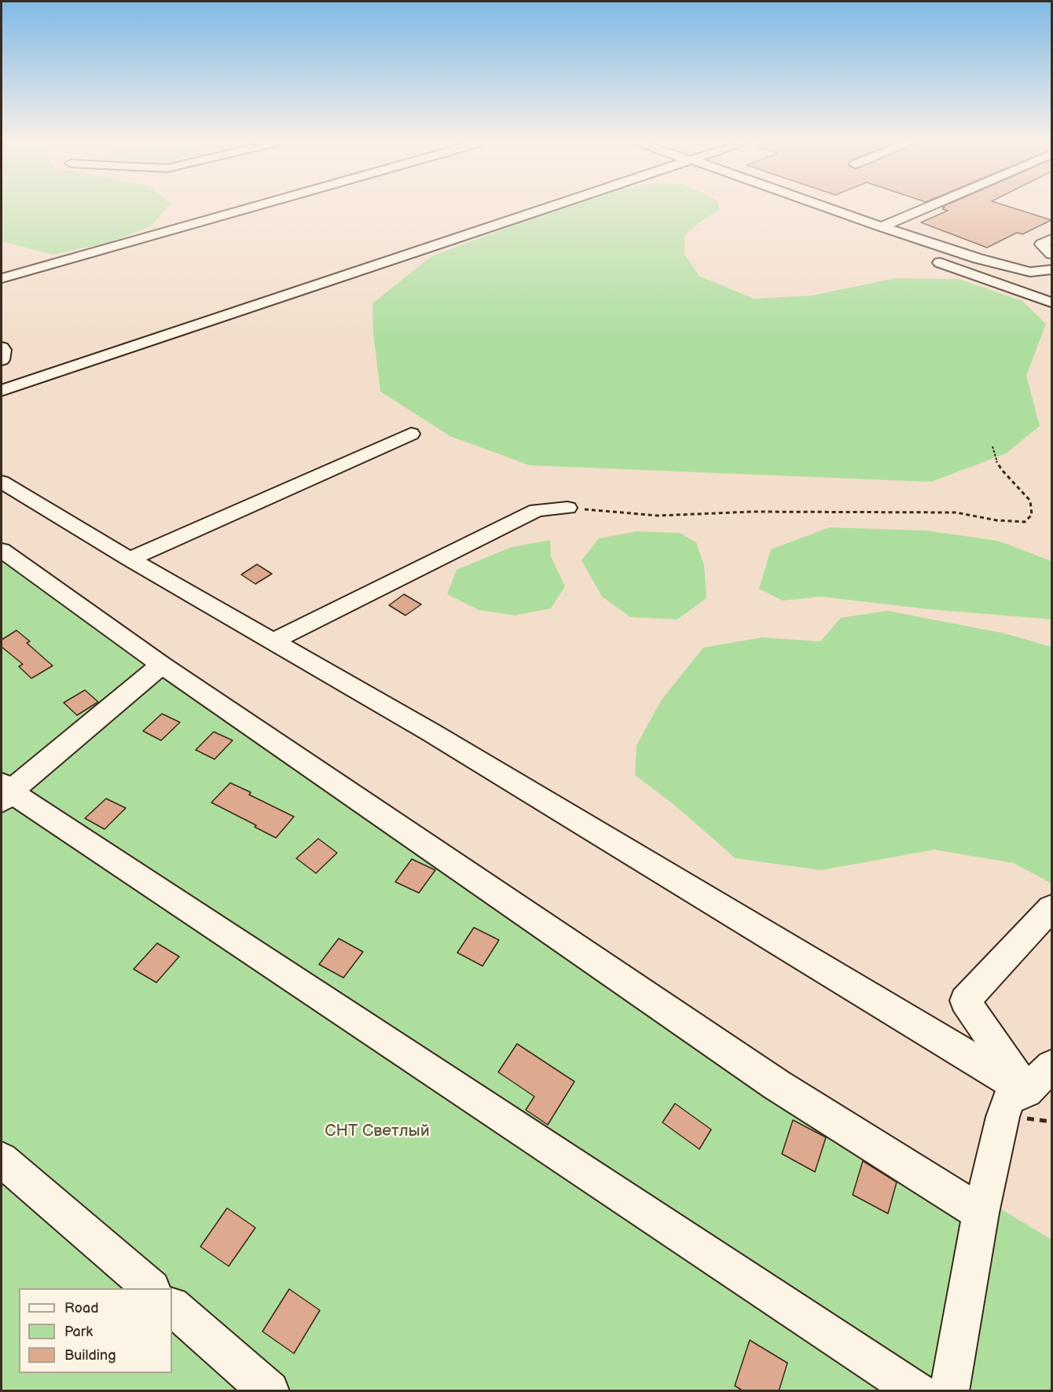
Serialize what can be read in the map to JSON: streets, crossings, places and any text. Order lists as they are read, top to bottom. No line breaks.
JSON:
{"parks":["СНТ Светлый"],"legend":["Road","Park","Building"]}
